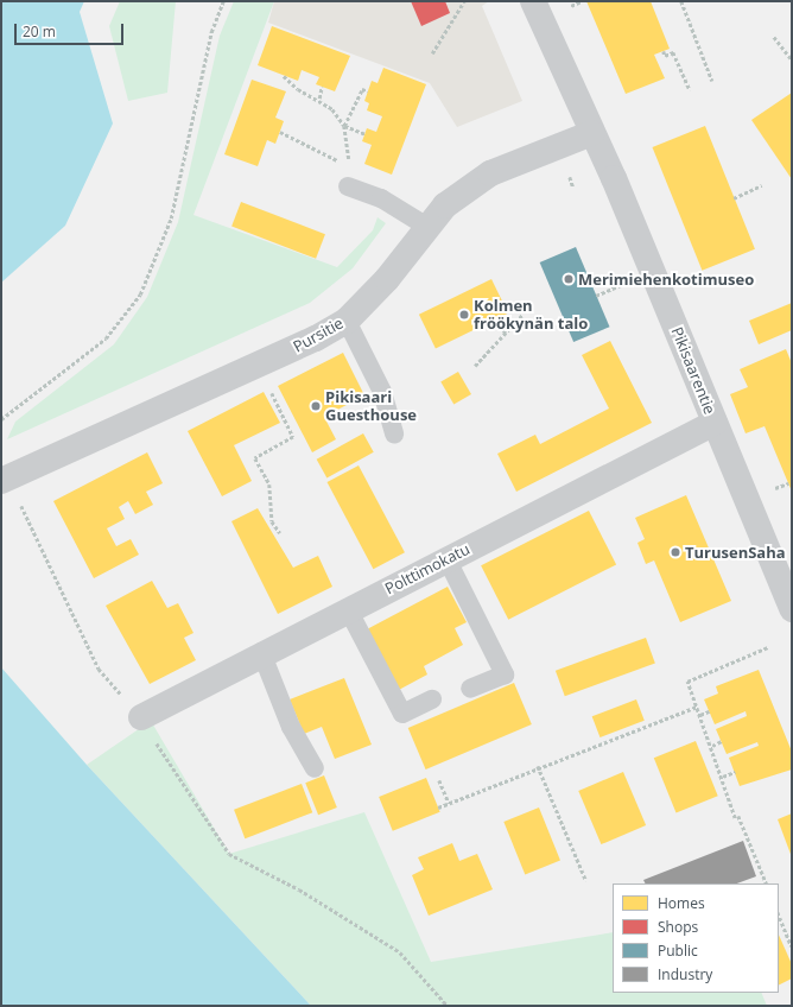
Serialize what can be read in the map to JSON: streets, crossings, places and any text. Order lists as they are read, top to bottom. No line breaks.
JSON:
{"streets":{"street":["Pursitie","Pikisaarentie","Polttimokatu"]},"crossings":[["Pursitie","Pikisaarentie"],["Pikisaarentie","Polttimokatu"]],"places":["Merimiehenkotimuseo","Kolmen fröökynän talo","Pikisaari Guesthouse","TurusenSaha"],"legend":["Homes","Shops","Public","Industry"],"scale_bar":"20 m"}
